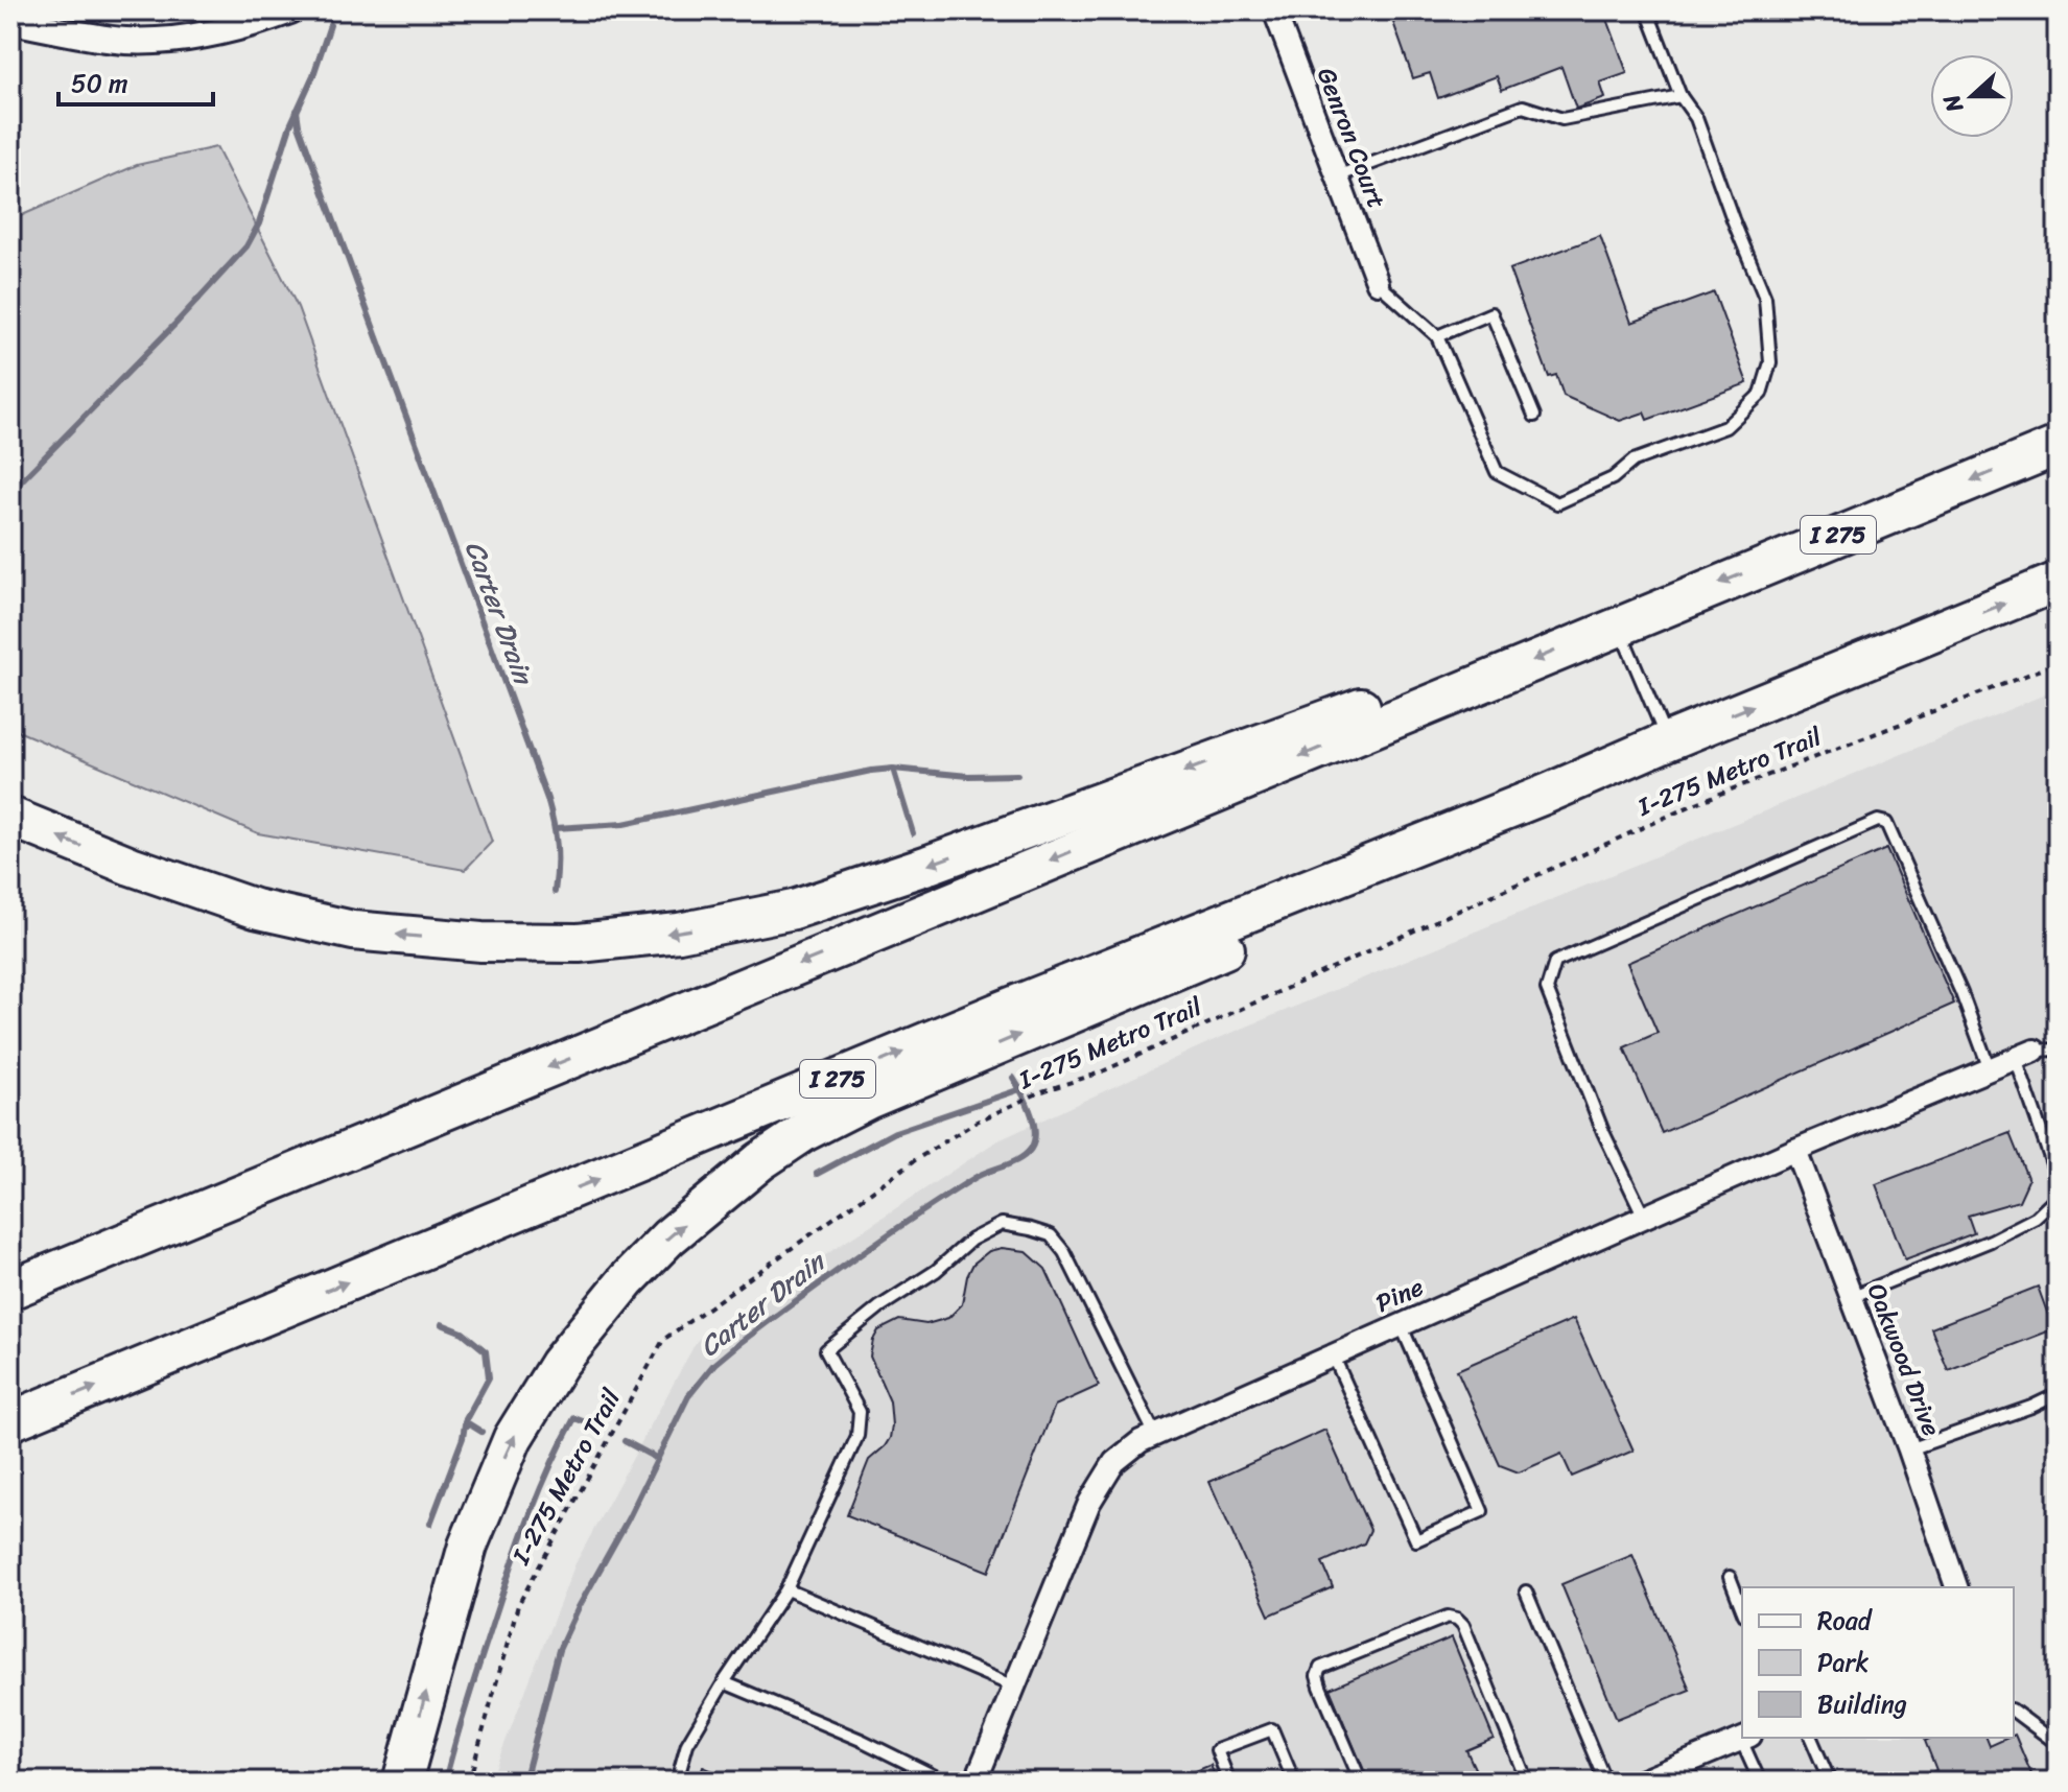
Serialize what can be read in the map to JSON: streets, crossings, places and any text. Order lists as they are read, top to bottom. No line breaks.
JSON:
{"streets":{"highway":["I 275"],"street":["Genron Court","Pine","Oakwood Drive"],"path":["I-275 Metro Trail"]},"crossings":[["Pine","Oakwood Drive"]],"water":["Carter Drain"],"legend":["Road","Park","Building"],"scale_bar":"50 m","north":"left"}
